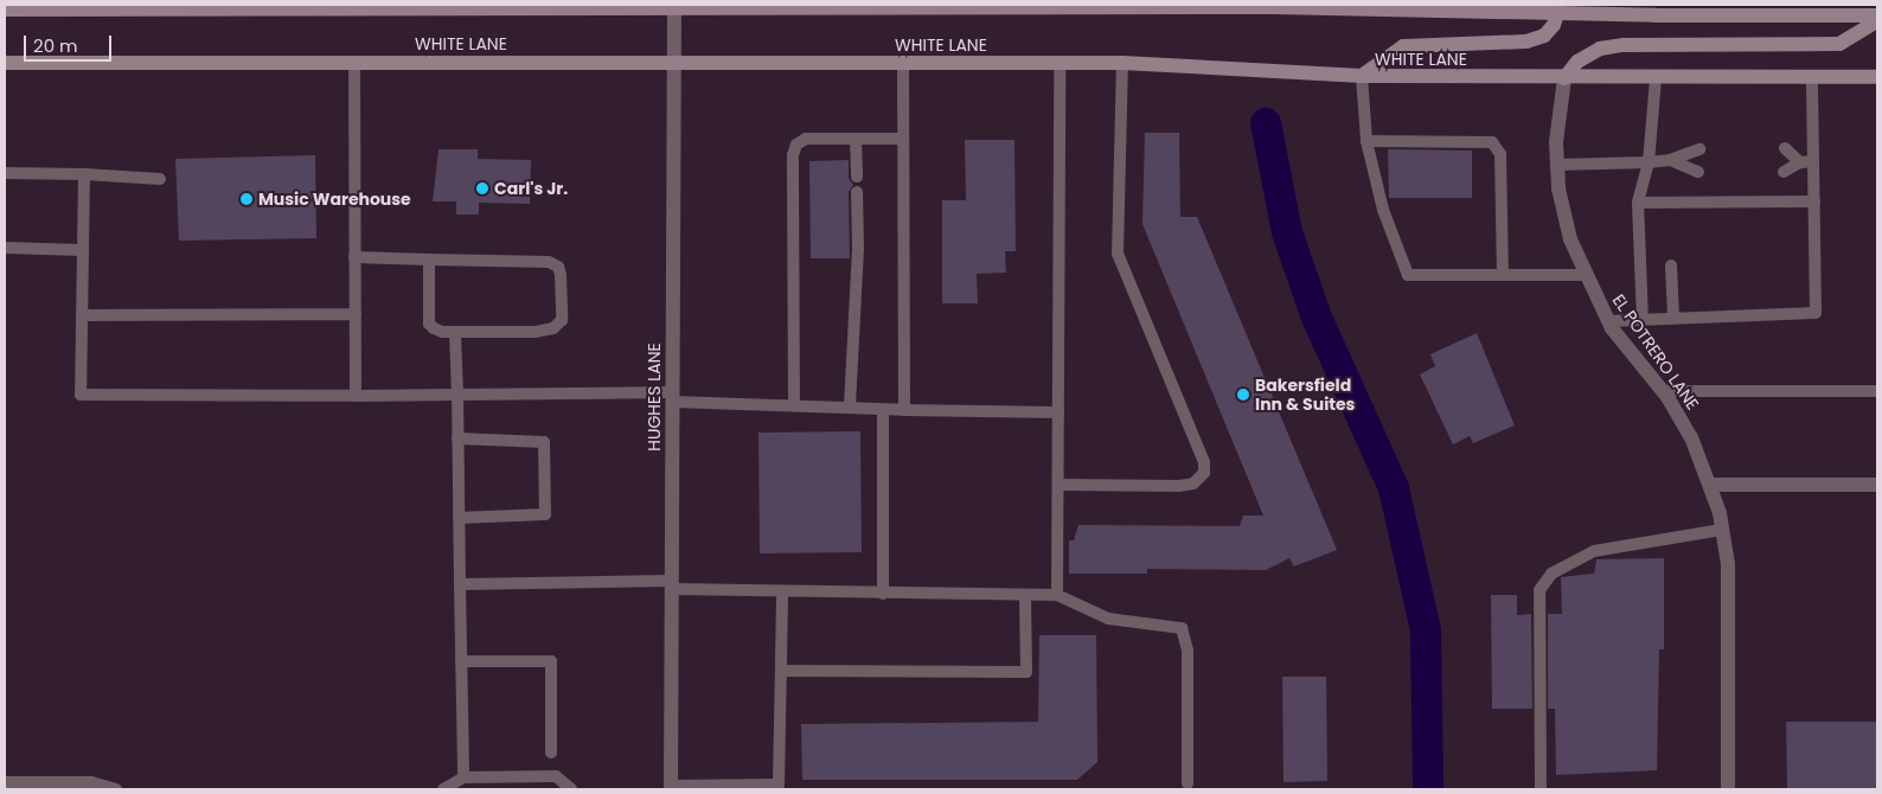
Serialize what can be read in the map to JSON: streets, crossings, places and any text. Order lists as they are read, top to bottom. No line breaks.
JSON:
{"streets":{"main road":["WHITE LANE"],"street":["EL POTRERO LANE","HUGHES LANE"]},"crossings":[["WHITE LANE","EL POTRERO LANE"],["WHITE LANE","HUGHES LANE"]],"places":["Carl's Jr.","Music Warehouse","Bakersfield Inn & Suites"],"scale_bar":"20 m"}
